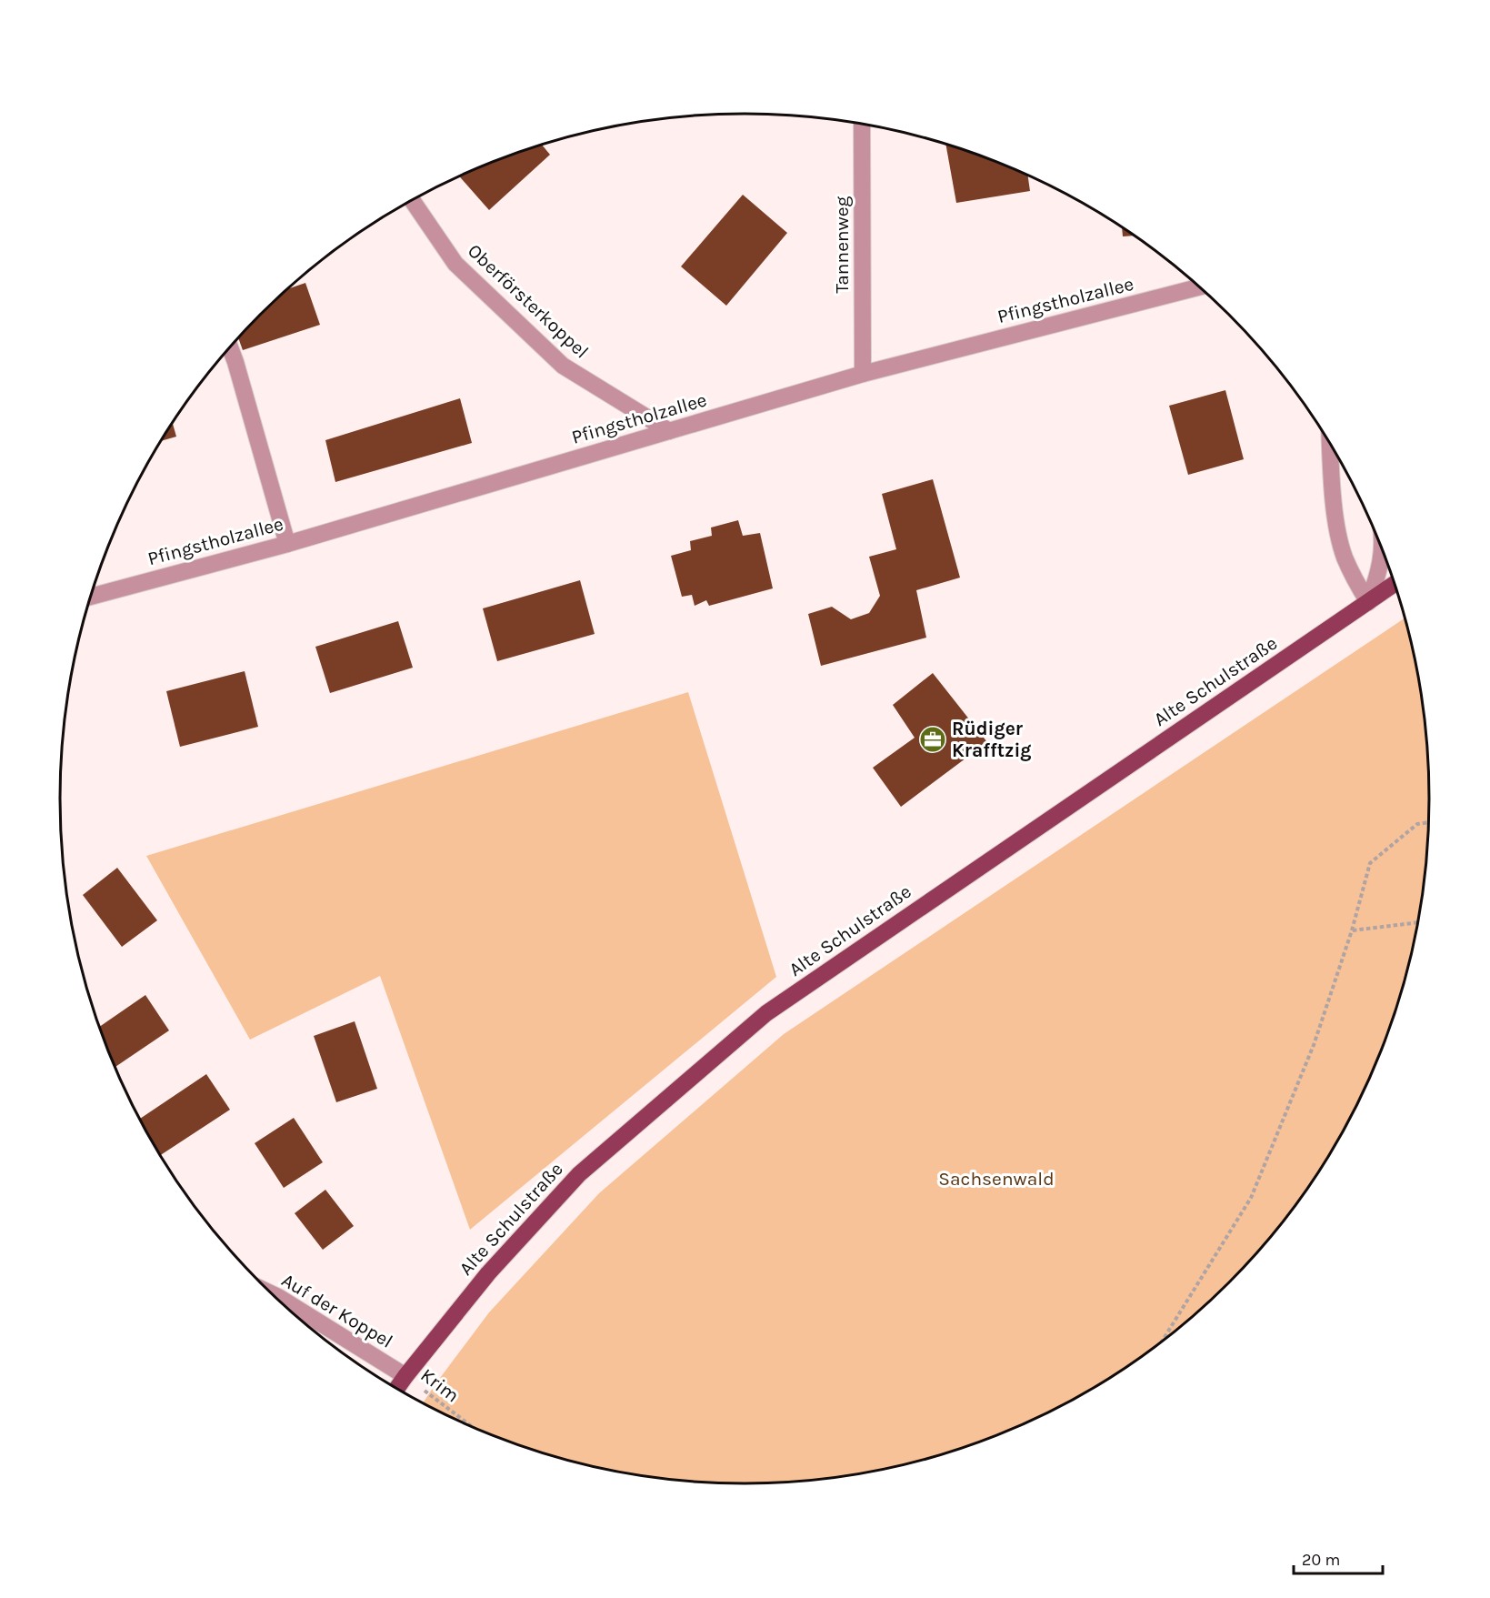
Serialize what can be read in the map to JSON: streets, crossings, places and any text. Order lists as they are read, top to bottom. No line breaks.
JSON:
{"streets":{"main road":["Alte Schulstraße"],"street":["Tannenweg","Pfingstholzallee","Oberförsterkoppel","Auf der Koppel"],"path":["Krim"]},"crossings":[["Tannenweg","Pfingstholzallee"],["Pfingstholzallee","Oberförsterkoppel"],["Alte Schulstraße","Auf der Koppel"],["Alte Schulstraße","Krim"],["Auf der Koppel","Krim"]],"parks":["Sachsenwald"],"places":{"office":["Rüdiger Krafftzig"]},"scale_bar":"20 m"}
